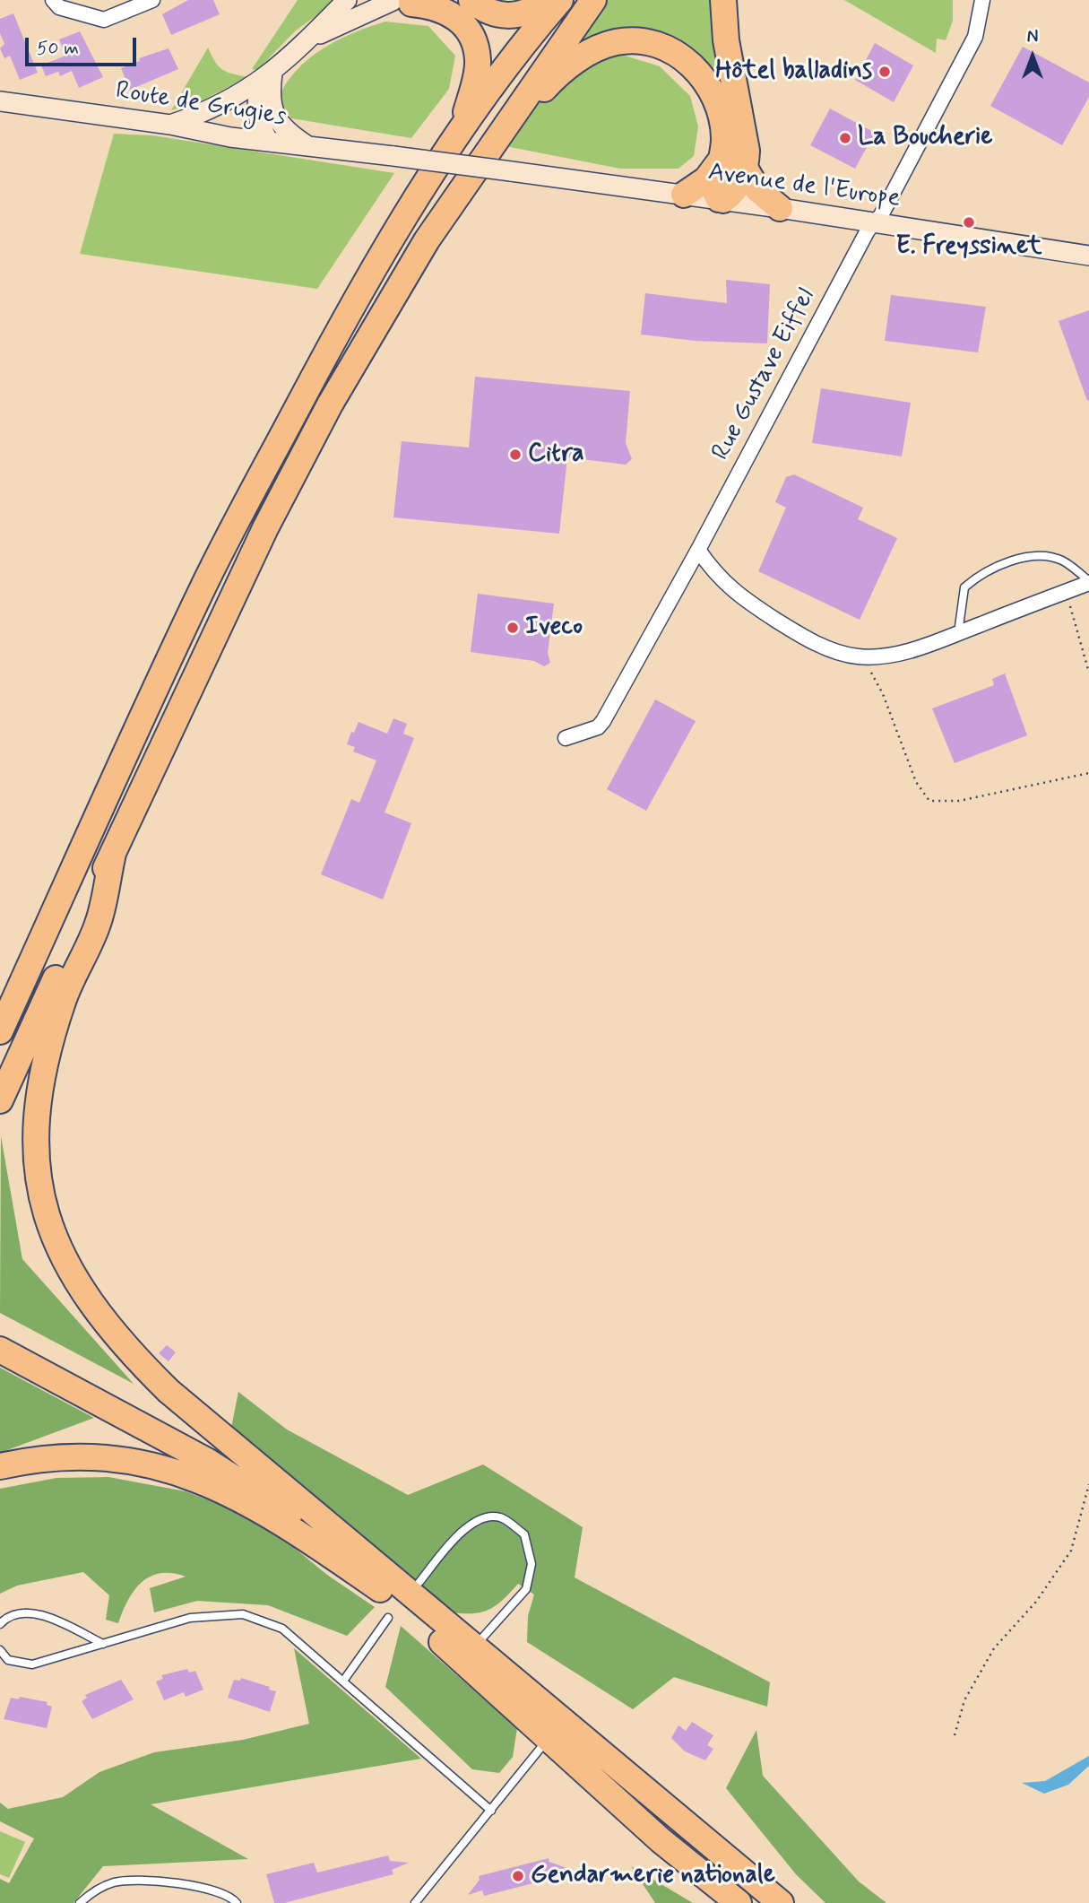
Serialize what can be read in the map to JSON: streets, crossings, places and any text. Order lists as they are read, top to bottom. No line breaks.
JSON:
{"streets":{"street":["Route de Grugies","Avenue de l'Europe","Rue Gustave Eiffel"]},"crossings":[["Route de Grugies","Avenue de l'Europe"],["Avenue de l'Europe","Rue Gustave Eiffel"]],"places":["Hôtel balladins","La Boucherie","E. Freyssinet","Citra","Iveco","Gendarmerie nationale"],"scale_bar":"50 m","north":"top"}
